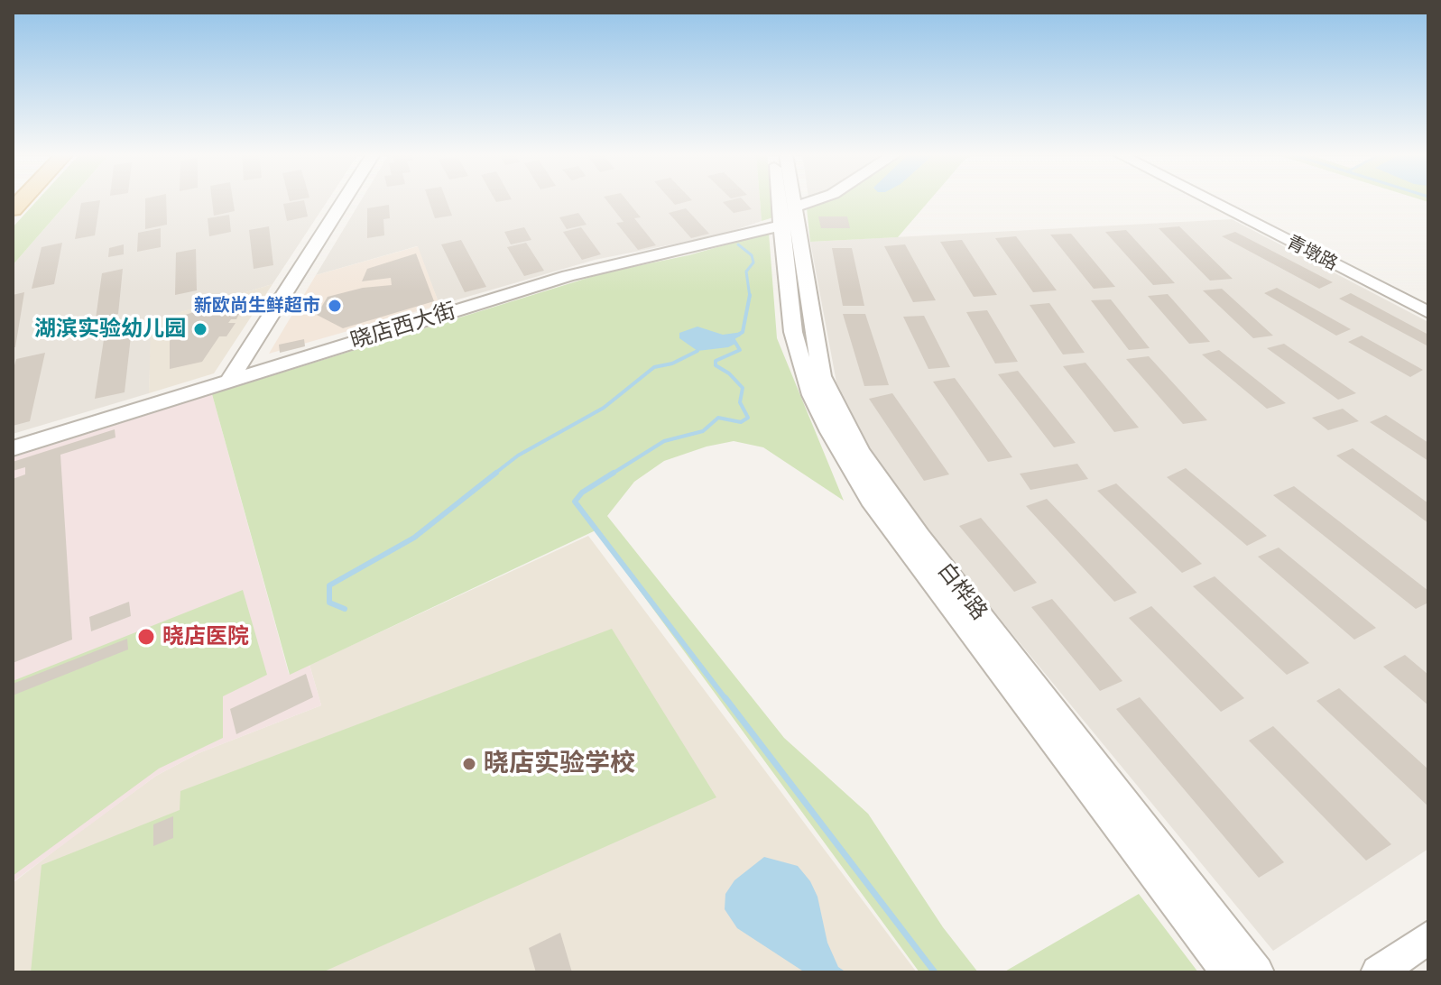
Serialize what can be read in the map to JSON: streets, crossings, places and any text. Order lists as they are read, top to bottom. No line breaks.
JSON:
{"streets":{"street":["青墩路","晓店西大街","白桦路"]},"crossings":[["晓店西大街","白桦路"]],"places":["新欧尚生鲜超市","湖滨实验幼儿园","晓店医院","晓店实验学校"]}
